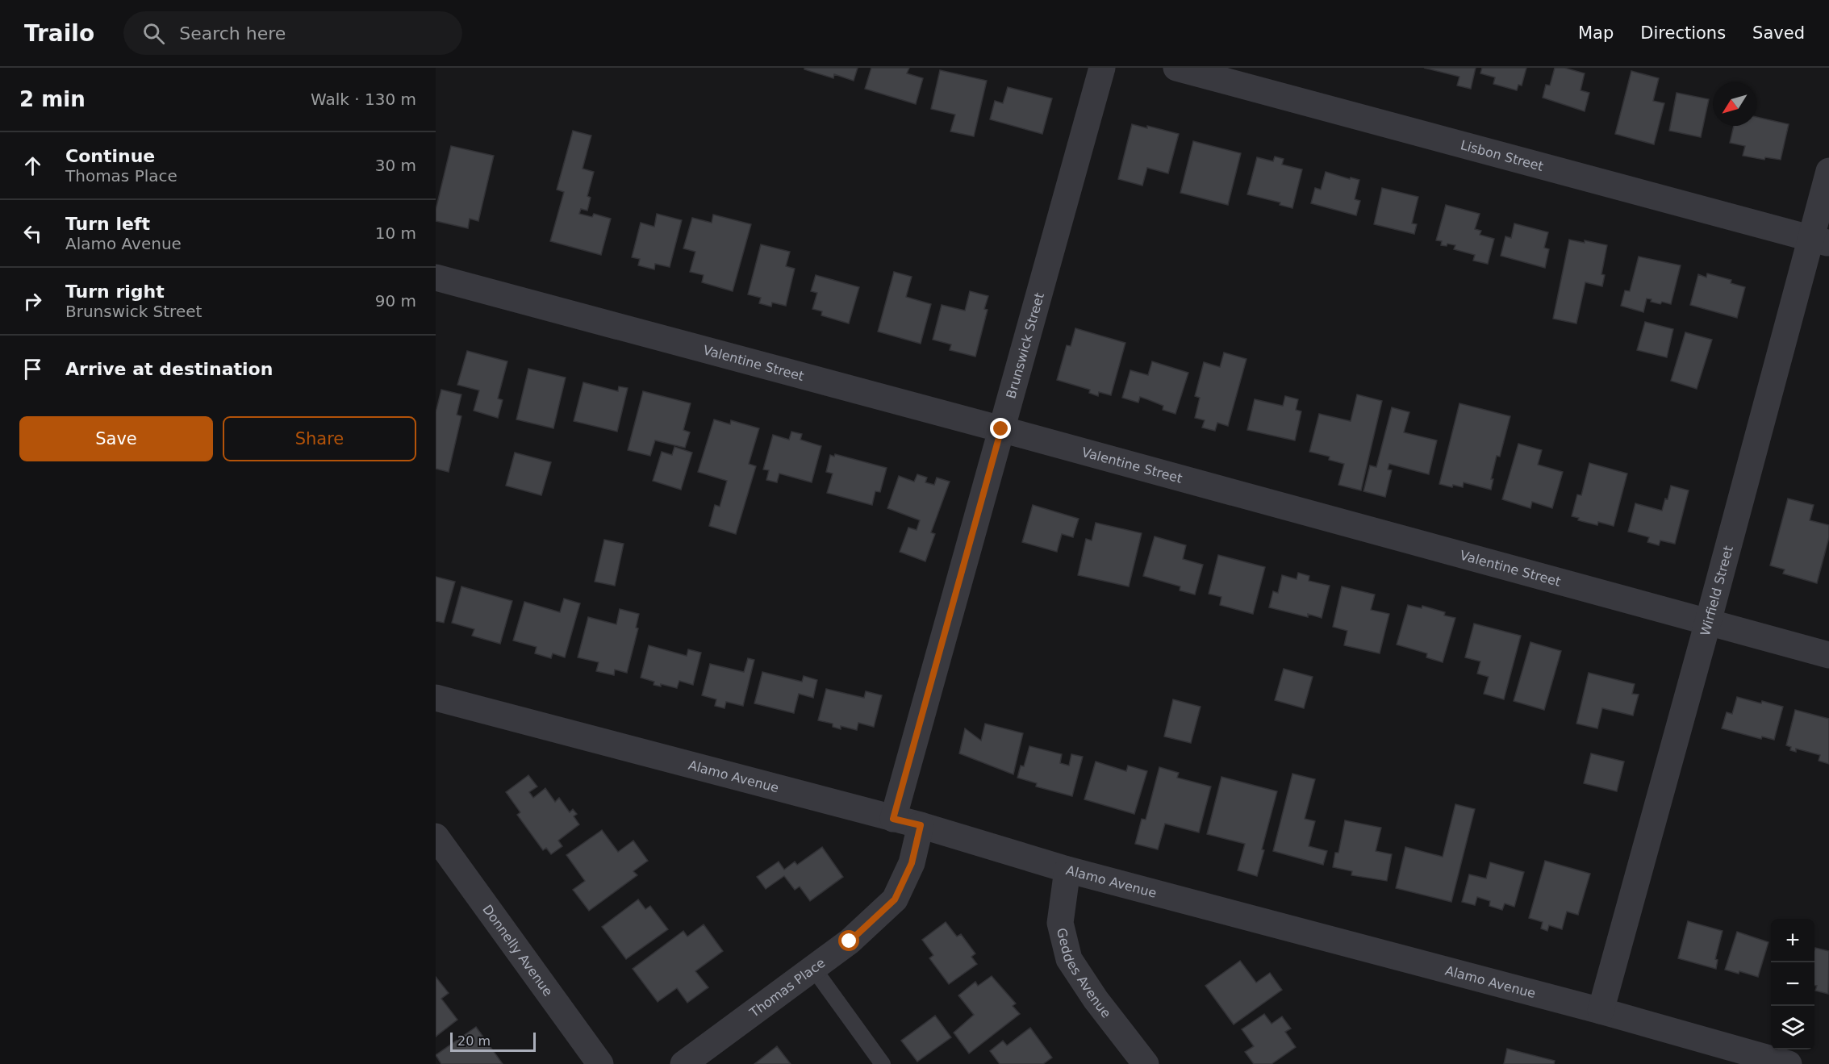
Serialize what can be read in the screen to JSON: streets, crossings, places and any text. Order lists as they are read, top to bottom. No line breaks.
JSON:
{"streets":{"street":["Lisbon Street","Brunswick Street","Valentine Street","Wirfield Street","Alamo Avenue","Donnelly Avenue","Geddes Avenue","Thomas Place"]},"crossings":[["Lisbon Street","Wirfield Street"],["Brunswick Street","Valentine Street"],["Brunswick Street","Alamo Avenue"],["Valentine Street","Wirfield Street"],["Wirfield Street","Alamo Avenue"],["Alamo Avenue","Geddes Avenue"],["Alamo Avenue","Thomas Place"]],"scale_bar":"20 m","north":"bottom left","page":{"header":"Trailo","search":"Search here","nav":["Map","Directions","Saved"],"heading":["2 min","Walk · 130 m"],"list":[["Continue","Thomas Place","30 m"],["Turn left","Alamo Avenue","10 m"],["Turn right","Brunswick Street","90 m"],"Arrive at destination"],"buttons":["Save","Share"],"map_buttons":["+","−"],"scale":"20 m"}}
